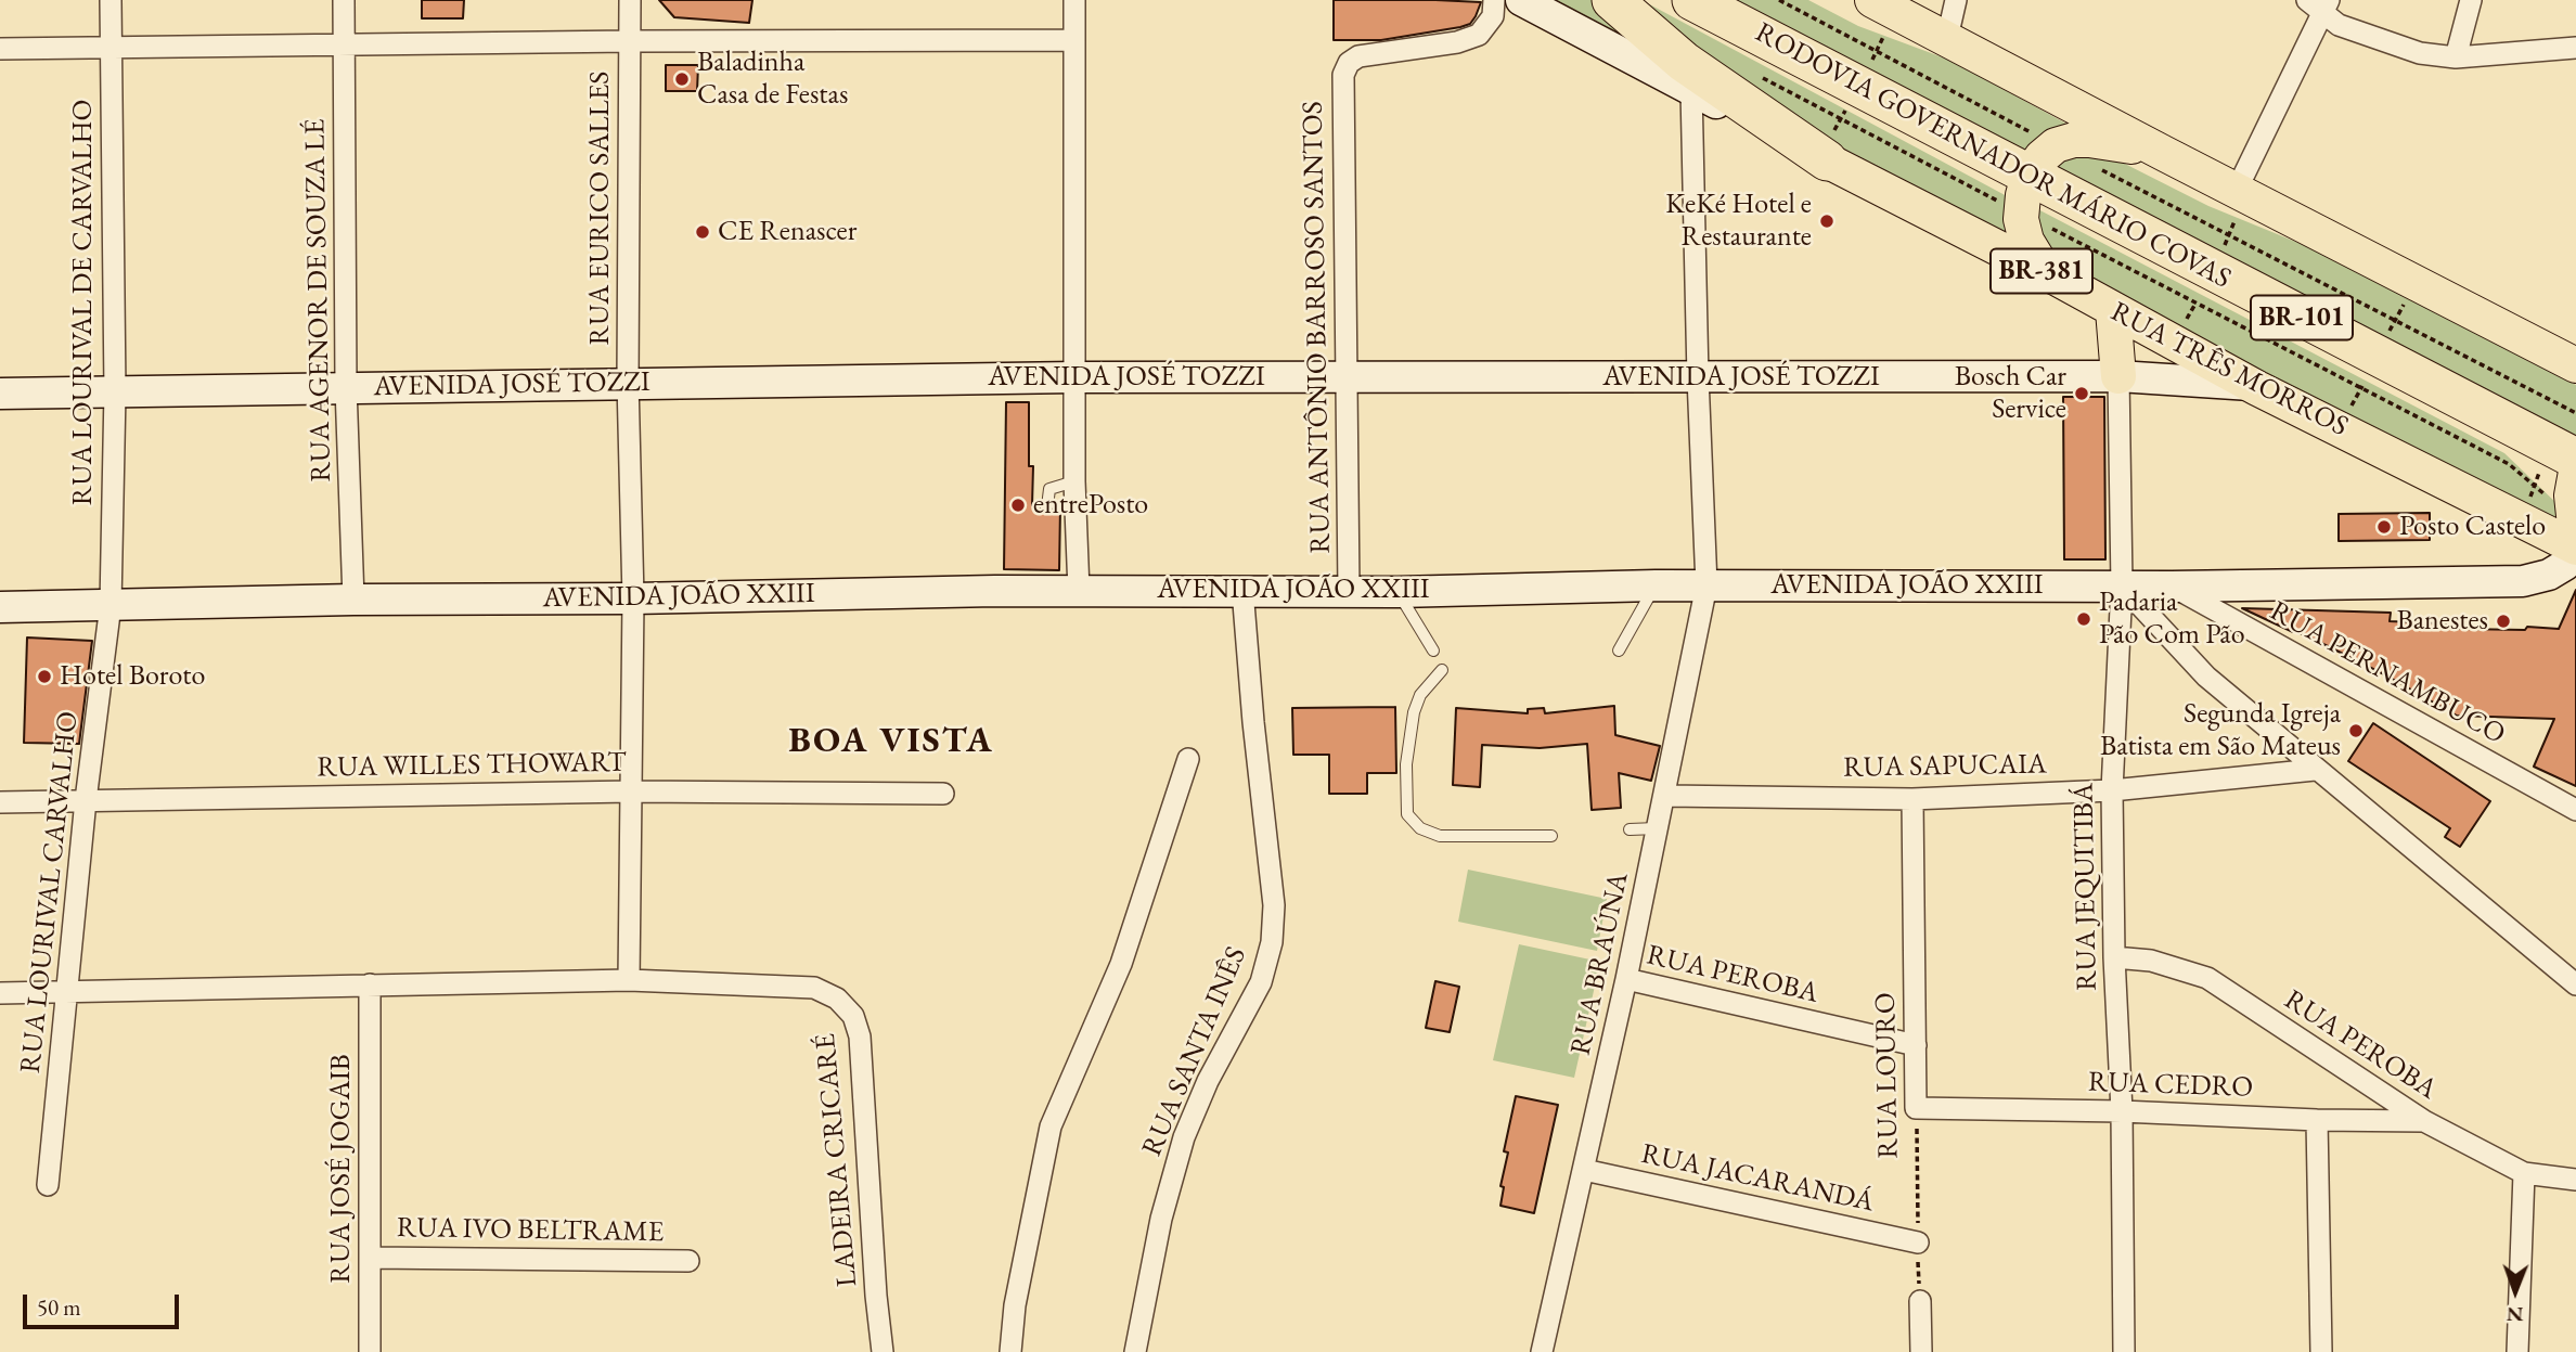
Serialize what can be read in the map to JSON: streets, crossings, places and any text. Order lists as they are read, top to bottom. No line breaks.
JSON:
{"streets":{"highway":["RODOVIA GOVERNADOR MÁRIO COVAS","BR-101"],"main road":["BR-381","RUA TRÊS MORROS"],"street":["RUA EURICO SALLES","RUA AGENOR DE SOUZA LÉ","RUA LOURIVAL DE CARVALHO","RUA ANTÔNIO BARROSO SANTOS","AVENIDA JOSÉ TOZZI","AVENIDA JOÃO XXIII","RUA PERNAMBUCO","RUA WILLES THOWART","RUA SAPUCAIA","RUA JEQUITIBÁ","RUA LOURIVAL CARVALHO","RUA BRAÚNA","RUA PEROBA","RUA SANTA INÊS","RUA LOURO","RUA CEDRO","LADEIRA CRICARÉ","RUA JOSÉ JOGAIB","RUA JACARANDÁ","RUA IVO BELTRAME"]},"crossings":[["RUA EURICO SALLES","AVENIDA JOSÉ TOZZI"],["RUA EURICO SALLES","AVENIDA JOÃO XXIII"],["RUA EURICO SALLES","RUA WILLES THOWART"],["RUA EURICO SALLES","LADEIRA CRICARÉ"],["RUA AGENOR DE SOUZA LÉ","AVENIDA JOSÉ TOZZI"],["RUA AGENOR DE SOUZA LÉ","AVENIDA JOÃO XXIII"],["RUA LOURIVAL DE CARVALHO","AVENIDA JOSÉ TOZZI"],["RUA LOURIVAL DE CARVALHO","AVENIDA JOÃO XXIII"],["RUA LOURIVAL DE CARVALHO","RUA LOURIVAL CARVALHO"],["RUA ANTÔNIO BARROSO SANTOS","AVENIDA JOSÉ TOZZI"],["RUA ANTÔNIO BARROSO SANTOS","AVENIDA JOÃO XXIII"],["RUA TRÊS MORROS","AVENIDA JOSÉ TOZZI"],["RUA TRÊS MORROS","AVENIDA JOÃO XXIII"],["RUA TRÊS MORROS","RUA BRAÚNA"],["AVENIDA JOSÉ TOZZI","RUA JEQUITIBÁ"],["AVENIDA JOSÉ TOZZI","RUA BRAÚNA"],["AVENIDA JOÃO XXIII","RUA PERNAMBUCO"],["AVENIDA JOÃO XXIII","RUA JEQUITIBÁ"],["AVENIDA JOÃO XXIII","RUA LOURIVAL CARVALHO"],["AVENIDA JOÃO XXIII","RUA BRAÚNA"],["AVENIDA JOÃO XXIII","RUA SANTA INÊS"],["RUA WILLES THOWART","RUA LOURIVAL CARVALHO"],["RUA SAPUCAIA","RUA JEQUITIBÁ"],["RUA SAPUCAIA","RUA BRAÚNA"],["RUA SAPUCAIA","RUA LOURO"],["RUA JEQUITIBÁ","RUA PEROBA"],["RUA JEQUITIBÁ","RUA CEDRO"],["RUA LOURIVAL CARVALHO","LADEIRA CRICARÉ"],["RUA BRAÚNA","RUA PEROBA"],["RUA BRAÚNA","RUA JACARANDÁ"],["RUA PEROBA","RUA LOURO"],["RUA PEROBA","RUA CEDRO"],["RUA LOURO","RUA CEDRO"],["RUA LOURO","RUA JACARANDÁ"],["LADEIRA CRICARÉ","RUA JOSÉ JOGAIB"],["RUA JOSÉ JOGAIB","RUA IVO BELTRAME"]],"districts":["BOA VISTA"],"places":["Baladinha Casa de Festas","KeKé Hotel e Restaurante","CE Renascer","Bosch Car Service","entrePosto","Posto Castelo","Padaria Pão Com Pão","Banestes","Hotel Boroto","Segunda Igreja Batista em São Mateus"],"scale_bar":"50 m","north":"bottom"}
